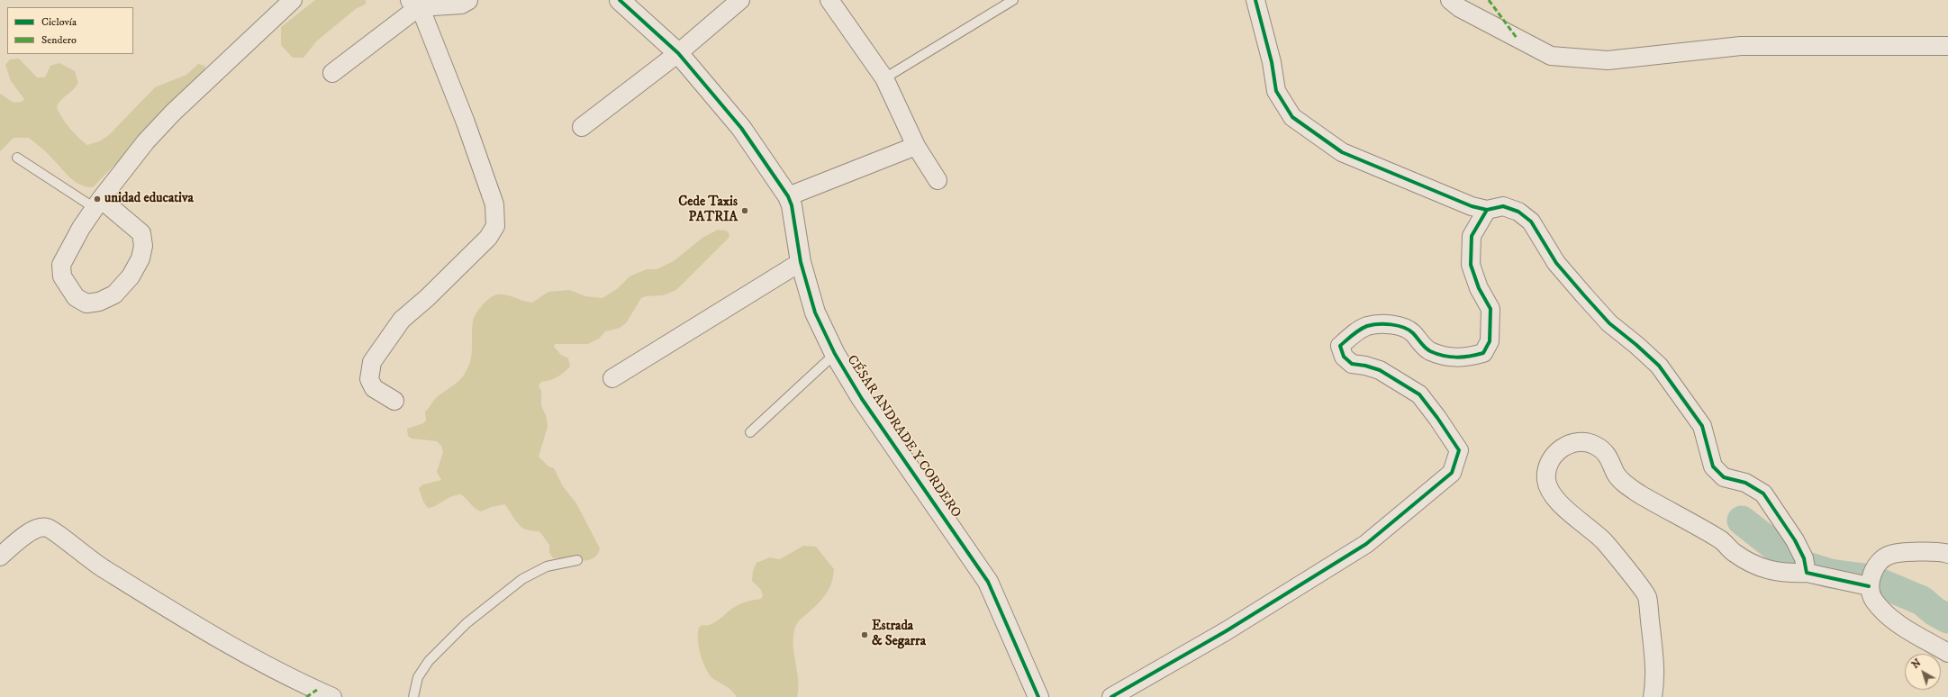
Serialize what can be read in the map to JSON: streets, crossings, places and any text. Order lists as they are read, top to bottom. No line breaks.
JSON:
{"streets":{"street":["CÉSAR ANDRADE Y CORDERO"]},"places":["unidad educativa","Cede Taxis PATRIA","Estrada & Segarra"],"legend":["Ciclovía","Sendero"],"north":"top left"}
